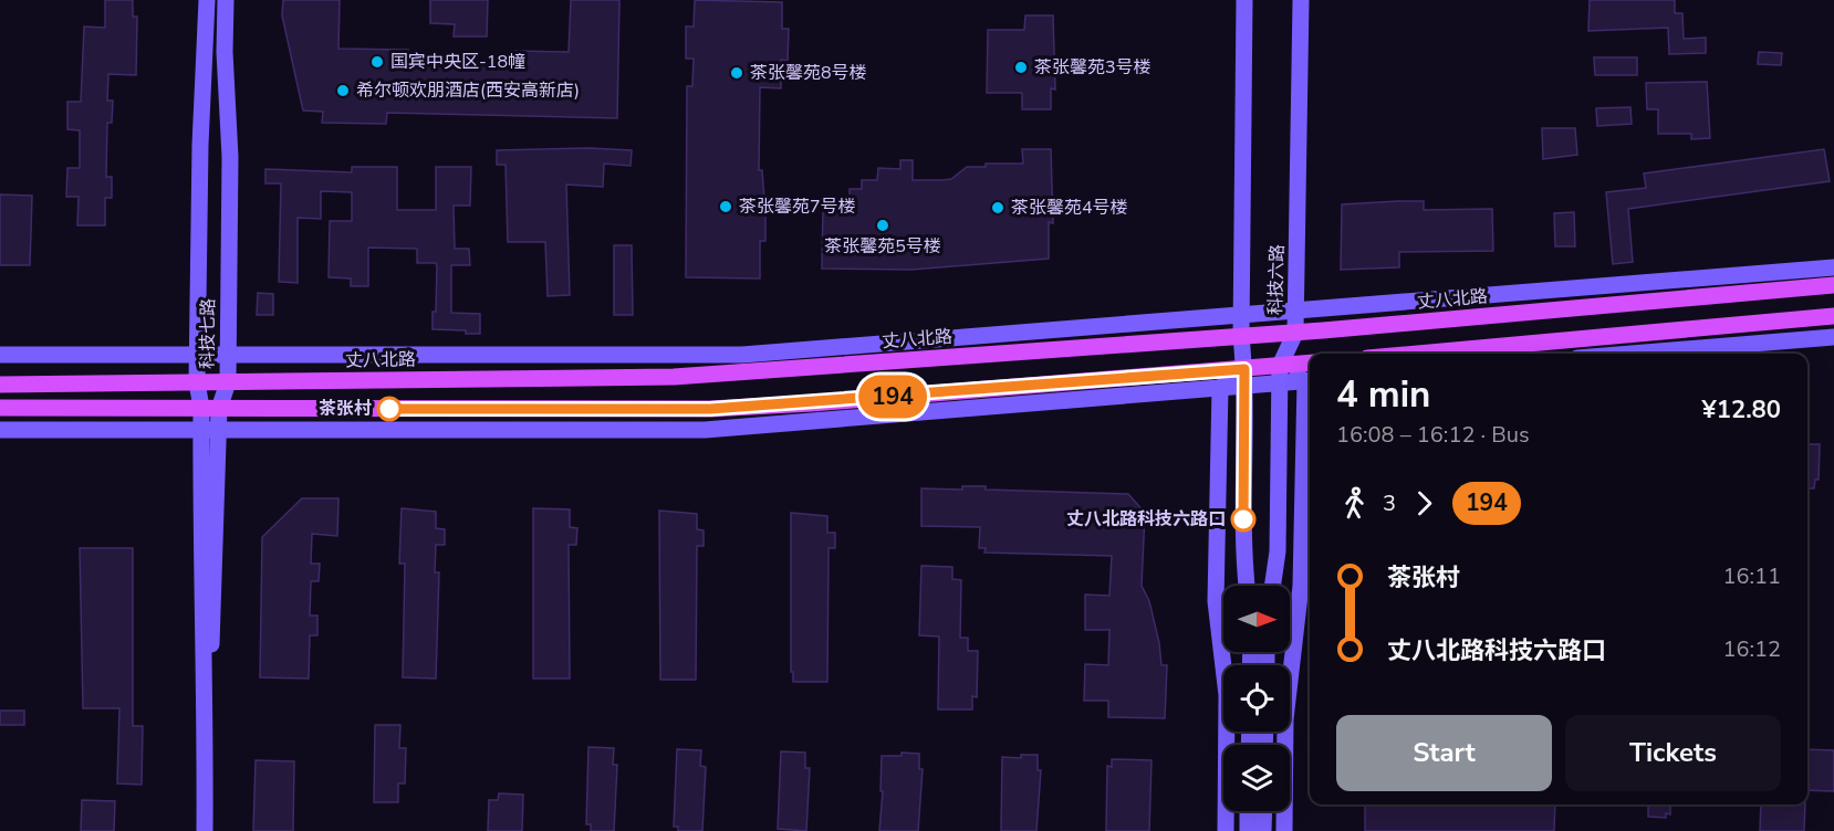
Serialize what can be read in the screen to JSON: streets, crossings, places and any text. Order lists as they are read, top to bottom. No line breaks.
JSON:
{"streets":{"main road":["科技六路","丈八北路","科技七路"]},"crossings":[["科技六路","丈八北路"],["丈八北路","科技七路"]],"places":["国宾中央区-18幢","茶张馨苑3号楼","茶张馨苑8号楼","希尔顿欢朋酒店(西安高新店)","茶张馨苑7号楼","茶张馨苑4号楼","茶张馨苑5号楼","茶张村","丈八北路科技六路口"],"lines":["bus line 194"],"north":"right","page":{"on_map":"194","heading":["4 min","16:08 – 16:12 · Bus","¥12.80"],"legs":["3","194"],"list":[{"name":"茶张村","value":"16:11"},{"name":"丈八北路科技六路口","value":"16:12"}],"buttons":["Start","Tickets"]}}
